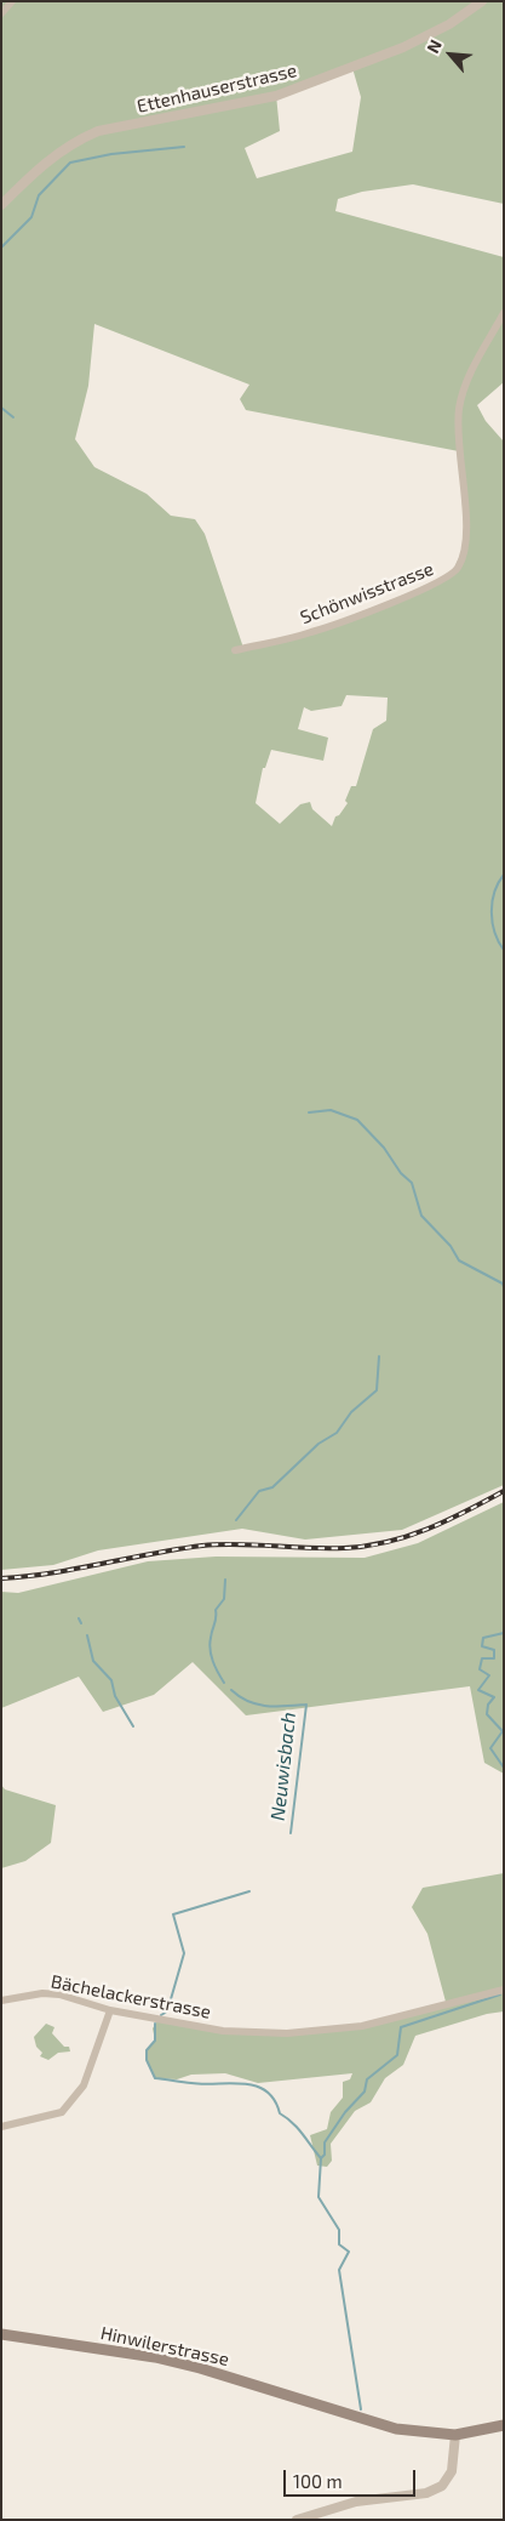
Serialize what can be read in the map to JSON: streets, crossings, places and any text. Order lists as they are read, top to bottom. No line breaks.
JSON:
{"streets":{"main road":["Hinwilerstrasse"],"street":["Ettenhauserstrasse","Schönwisstrasse","Bächelackerstrasse"]},"water":["Neuwisbach"],"scale_bar":"100 m","north":"top left"}
